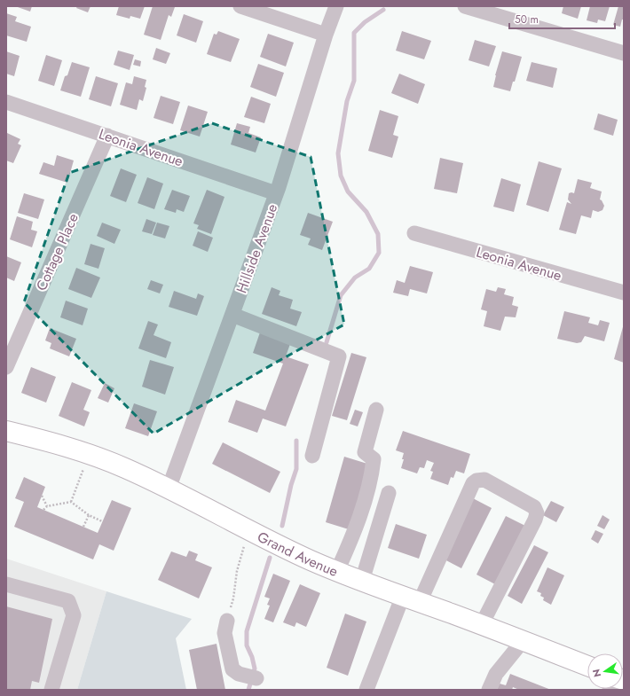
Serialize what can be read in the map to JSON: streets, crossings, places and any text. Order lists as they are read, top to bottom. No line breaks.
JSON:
{"streets":{"main road":["Grand Avenue"],"street":["Leonia Avenue","Hillside Avenue","Cottage Place"]},"crossings":[["Leonia Avenue","Hillside Avenue"],["Leonia Avenue","Cottage Place"],["Hillside Avenue","Grand Avenue"]],"scale_bar":"50 m","north":"left"}
